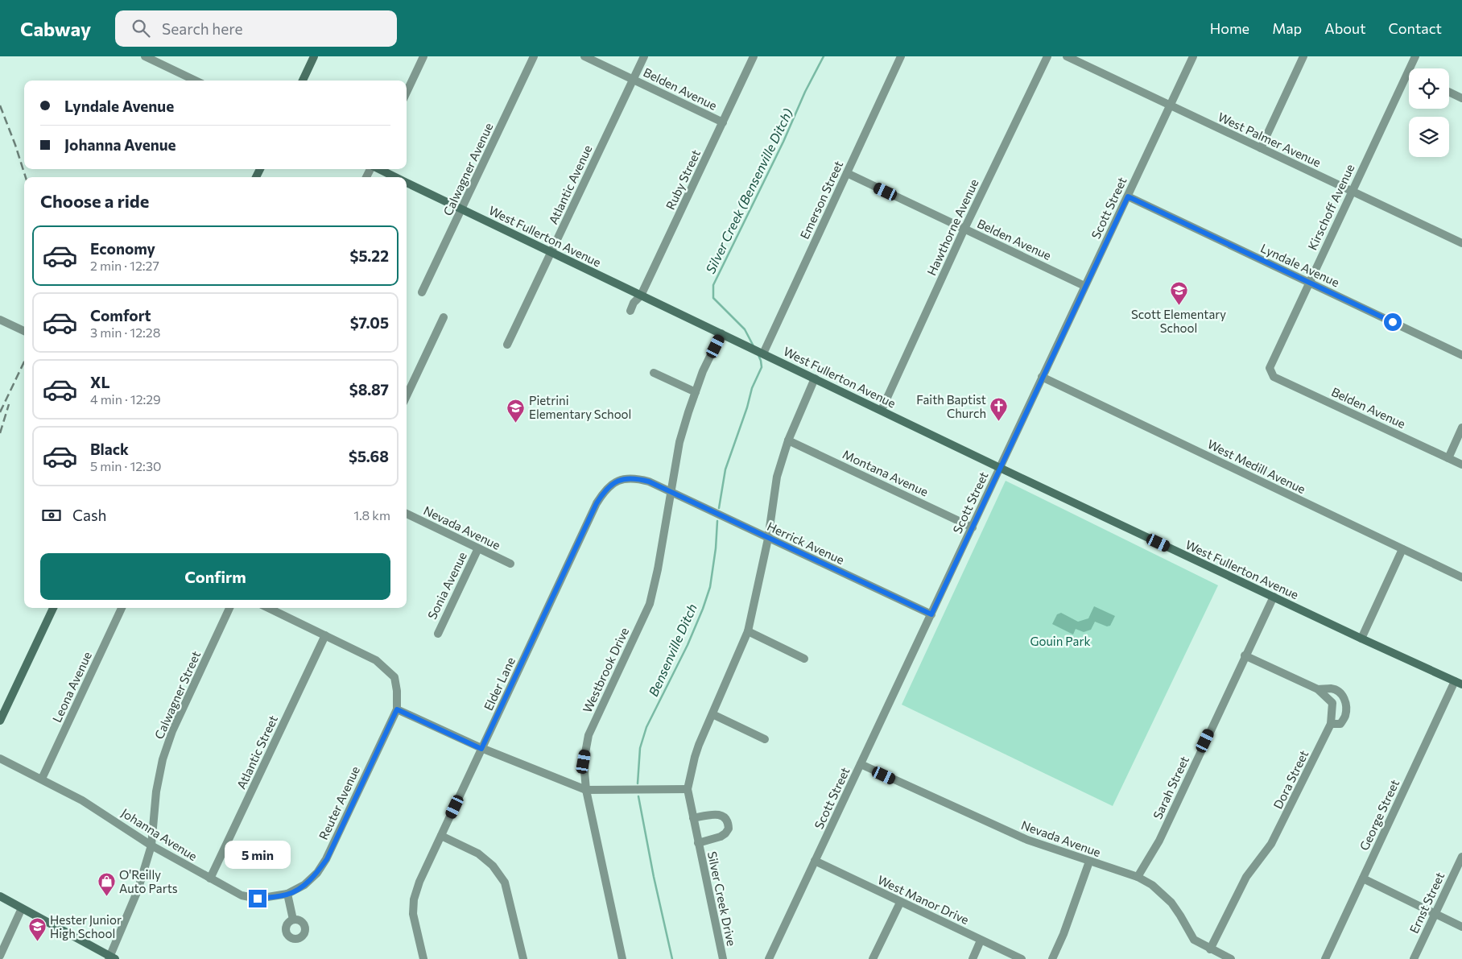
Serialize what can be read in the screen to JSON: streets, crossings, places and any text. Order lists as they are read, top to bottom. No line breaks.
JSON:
{"streets":{"street":["Belden Avenue","West Palmer Avenue","Calwagner Avenue","Ruby Street","Atlantic Avenue","Emerson Street","Kirschoff Avenue","Scott Street","Hawthorne Avenue","West Fullerton Avenue","Lyndale Avenue","West Medill Avenue","Montana Avenue","Nevada Avenue","Herrick Avenue","Sonia Avenue","Westbrook Drive","Elder Lane","Leona Avenue","Calwagner Street","Atlantic Street","Dora Street","Sarah Street","Reuter Avenue","George Street","Johanna Avenue","Silver Creek Drive","West Manor Drive","Ernst Street"]},"crossings":[["Belden Avenue","Ruby Street"],["Belden Avenue","Atlantic Avenue"],["Belden Avenue","Emerson Street"],["Belden Avenue","Kirschoff Avenue"],["Belden Avenue","Scott Street"],["Belden Avenue","Hawthorne Avenue"],["West Palmer Avenue","Kirschoff Avenue"],["West Palmer Avenue","Scott Street"],["Calwagner Avenue","West Fullerton Avenue"],["Ruby Street","West Fullerton Avenue"],["Atlantic Avenue","West Fullerton Avenue"],["Emerson Street","West Fullerton Avenue"],["Kirschoff Avenue","Lyndale Avenue"],["Scott Street","West Fullerton Avenue"],["Scott Street","Lyndale Avenue"],["Scott Street","West Medill Avenue"],["Scott Street","Montana Avenue"],["Scott Street","Nevada Avenue"],["Scott Street","Herrick Avenue"],["Scott Street","West Manor Drive"],["Hawthorne Avenue","West Fullerton Avenue"],["West Fullerton Avenue","Westbrook Drive"],["West Fullerton Avenue","Sarah Street"],["West Fullerton Avenue","George Street"],["West Fullerton Avenue","Silver Creek Drive"],["Montana Avenue","Silver Creek Drive"],["Nevada Avenue","Sonia Avenue"],["Nevada Avenue","Dora Street"],["Nevada Avenue","Sarah Street"],["Herrick Avenue","Westbrook Drive"],["Herrick Avenue","Elder Lane"],["Herrick Avenue","Silver Creek Drive"],["Westbrook Drive","Elder Lane"],["Leona Avenue","Johanna Avenue"],["Calwagner Street","Johanna Avenue"],["Atlantic Street","Johanna Avenue"],["Dora Street","Sarah Street"],["Reuter Avenue","Johanna Avenue"]],"water":["Silver Creek (Bensenville Ditch)","Bensenville Ditch"],"parks":["Gouin Park"],"places":{"school or university":["Scott Elementary School","Pietrini Elementary School","Hester Junior High School"],"church":["Faith Baptist Church"],"shop":["O'Reilly Auto Parts"]},"page":{"header":"Cabway","search":"Search here","nav":["Home","Map","About","Contact"],"banner":["Lyndale Avenue","Johanna Avenue"],"heading":"Choose a ride","list":[{"name":"Economy","note":"2 min · 12:27","value":"$5.22"},{"name":"Comfort","note":"3 min · 12:28","value":"$7.05"},{"name":"XL","note":"4 min · 12:29","value":"$8.87"},{"name":"Black","note":"5 min · 12:30","value":"$5.68"}],"pay":["Cash","1.8 km"],"buttons":"Confirm","bubble":"5 min"}}
